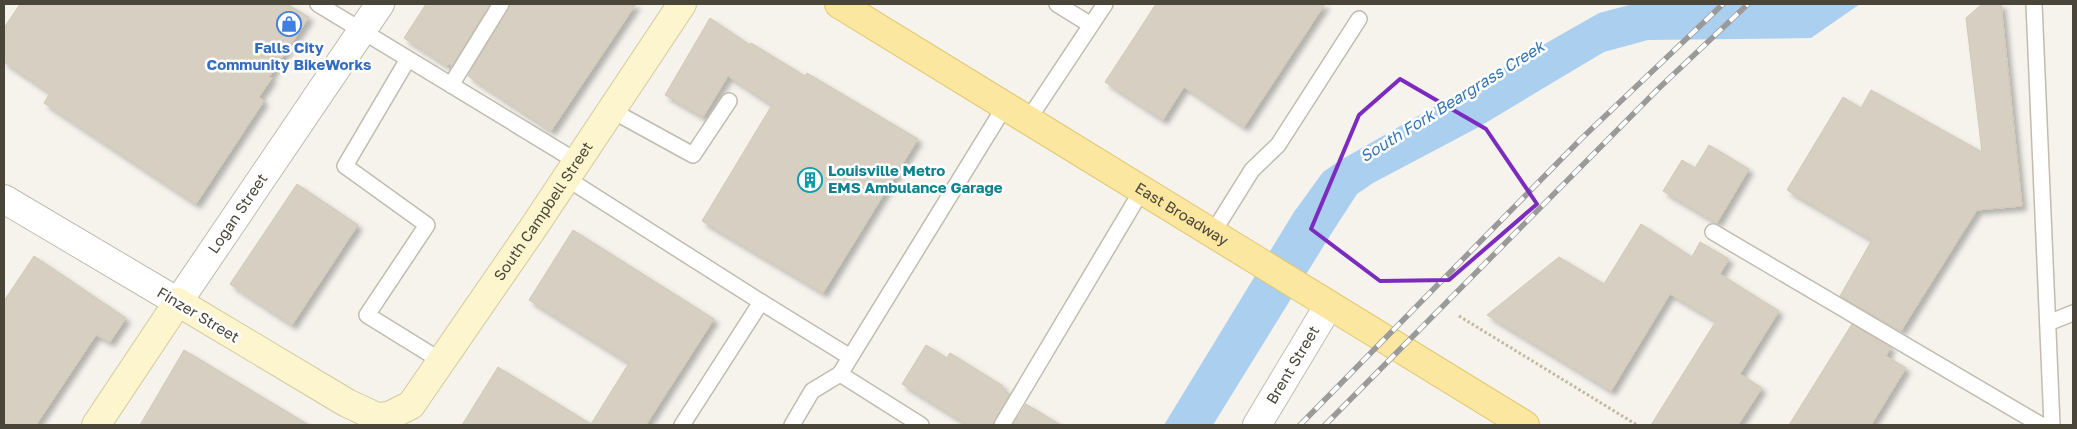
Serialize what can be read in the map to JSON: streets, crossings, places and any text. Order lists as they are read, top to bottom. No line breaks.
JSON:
{"streets":{"main road":["South Campbell Street","Logan Street","East Broadway","Finzer Street"],"street":["Brent Street"]},"crossings":[["South Campbell Street","Finzer Street"],["Logan Street","Finzer Street"],["East Broadway","Brent Street"]],"water":["South Fork Beargrass Creek"],"places":{"shop":["Falls City Community BikeWorks"],"building":["Louisville Metro EMS Ambulance Garage"]}}
